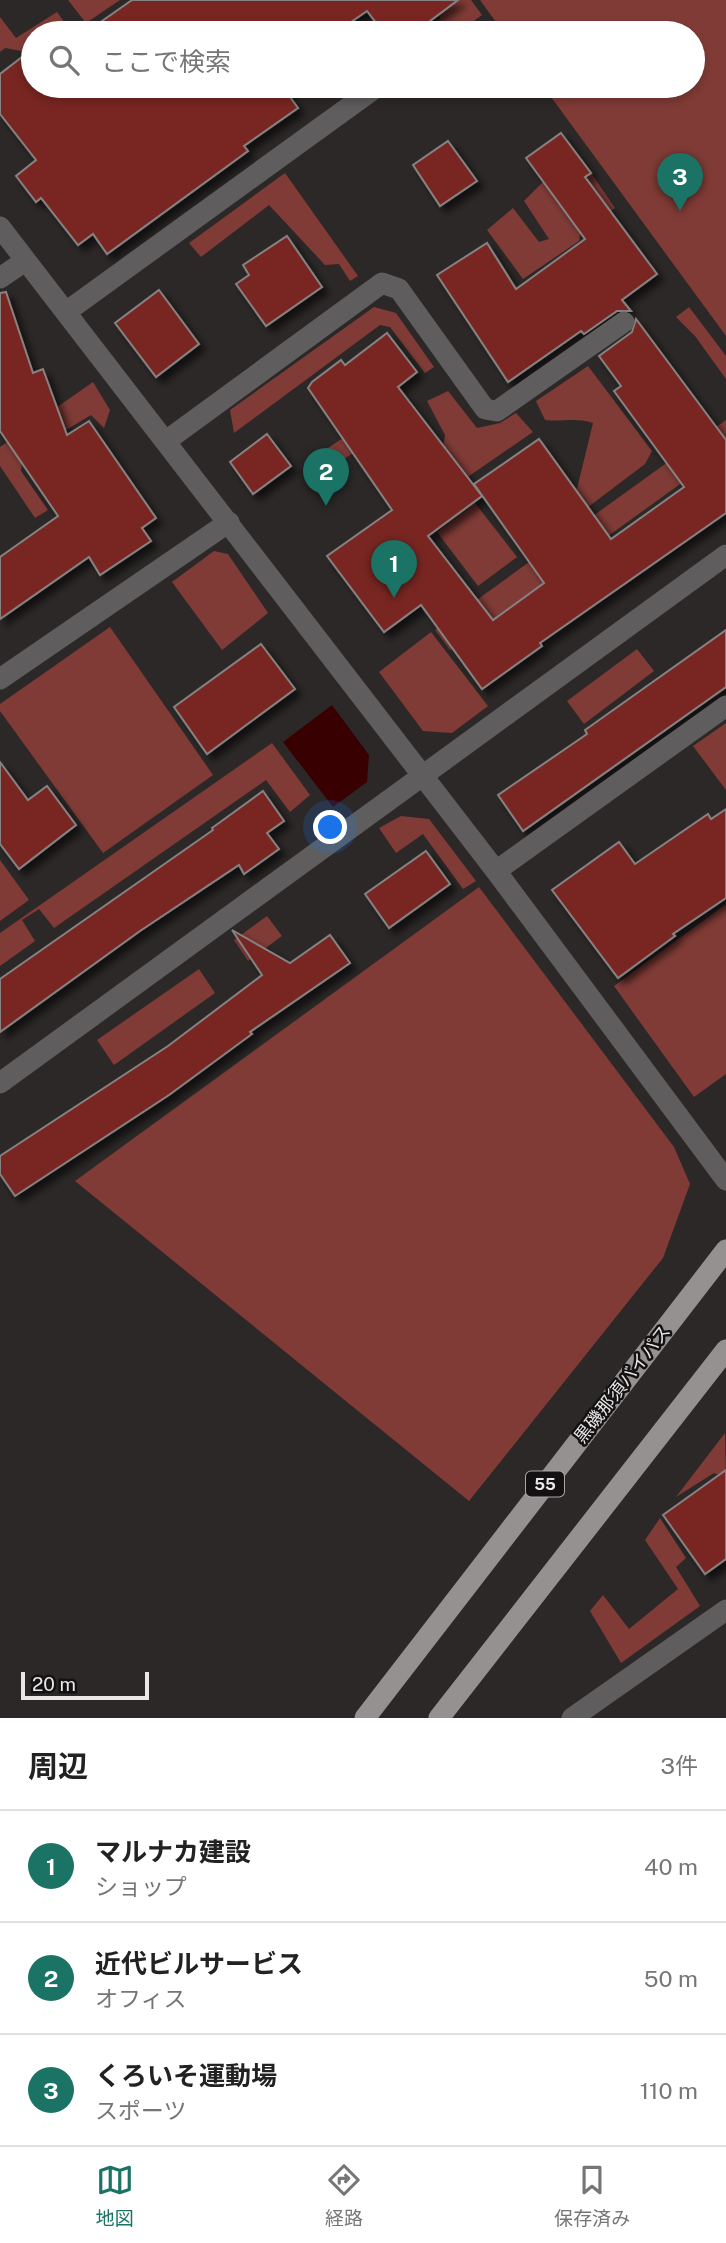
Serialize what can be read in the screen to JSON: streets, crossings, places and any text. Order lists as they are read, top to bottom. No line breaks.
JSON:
{"streets":{"main road":["黒磯那須バイパス","55"]},"scale_bar":"20 m","page":{"search":"ここで検索","pins":["3","2","1"],"scale":"20 m","heading":["周辺","3件"],"list":[{"mark":"1","name":"マルナカ建設","note":"ショップ","value":"40 m"},{"mark":"2","name":"近代ビルサービス","note":"オフィス","value":"50 m"},{"mark":"3","name":"くろいそ運動場","note":"スポーツ","value":"110 m"}],"nav":["地図","経路","保存済み"]}}
